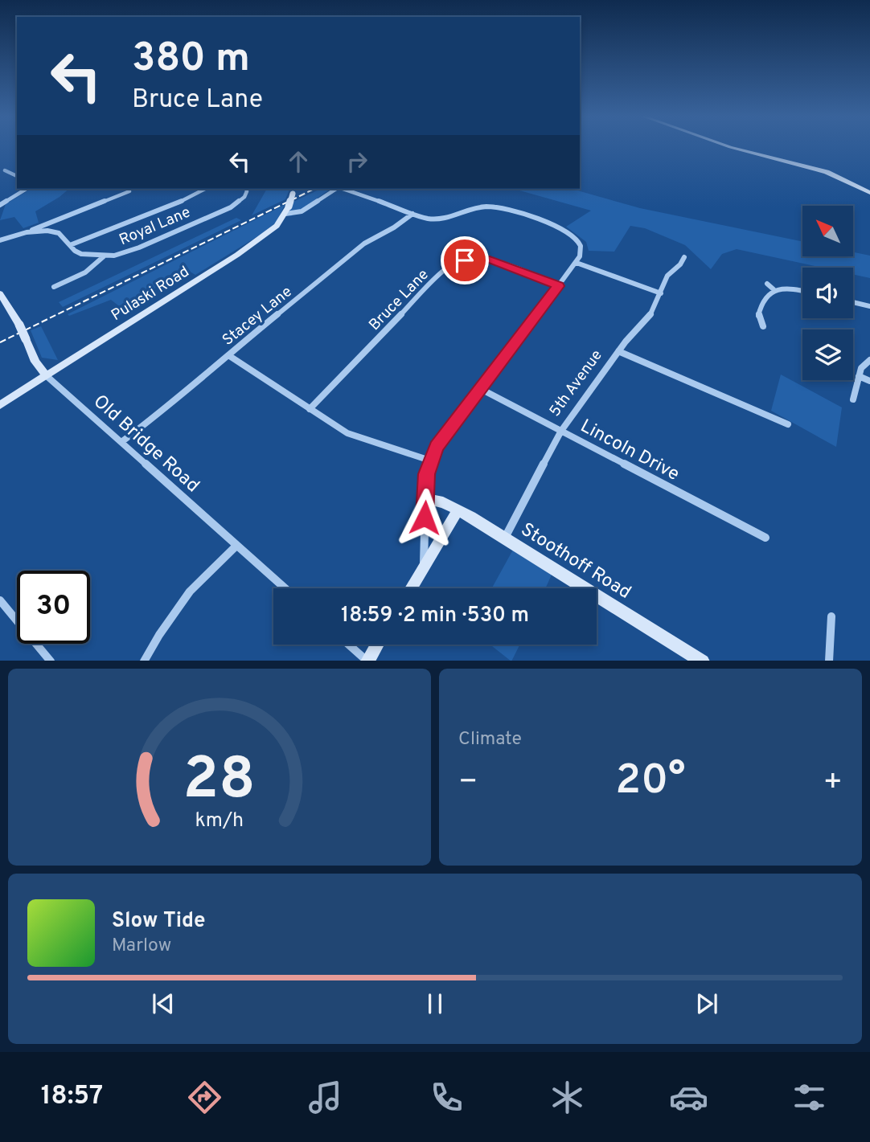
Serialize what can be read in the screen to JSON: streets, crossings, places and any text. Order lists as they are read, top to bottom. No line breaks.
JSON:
{"streets":{"main road":["Pulaski Road","Old Bridge Road","Stoothoff Road"],"street":["Royal Lane","Bruce Lane","Stacey Lane","5th Avenue","Lincoln Drive"]},"crossings":[["Pulaski Road","Old Bridge Road"],["Stacey Lane","Old Bridge Road"],["5th Avenue","Lincoln Drive"],["5th Avenue","Stoothoff Road"]],"north":"top left","page":{"turn":["380 m","Bruce Lane"],"limit":"30","trip":"18:59 · 2 min · 530 m","tile":"Climate","heat":["−","20°","+"],"song":["Slow Tide","Marlow"],"tabs":"18:57","gauge":["28","km/h"]}}
